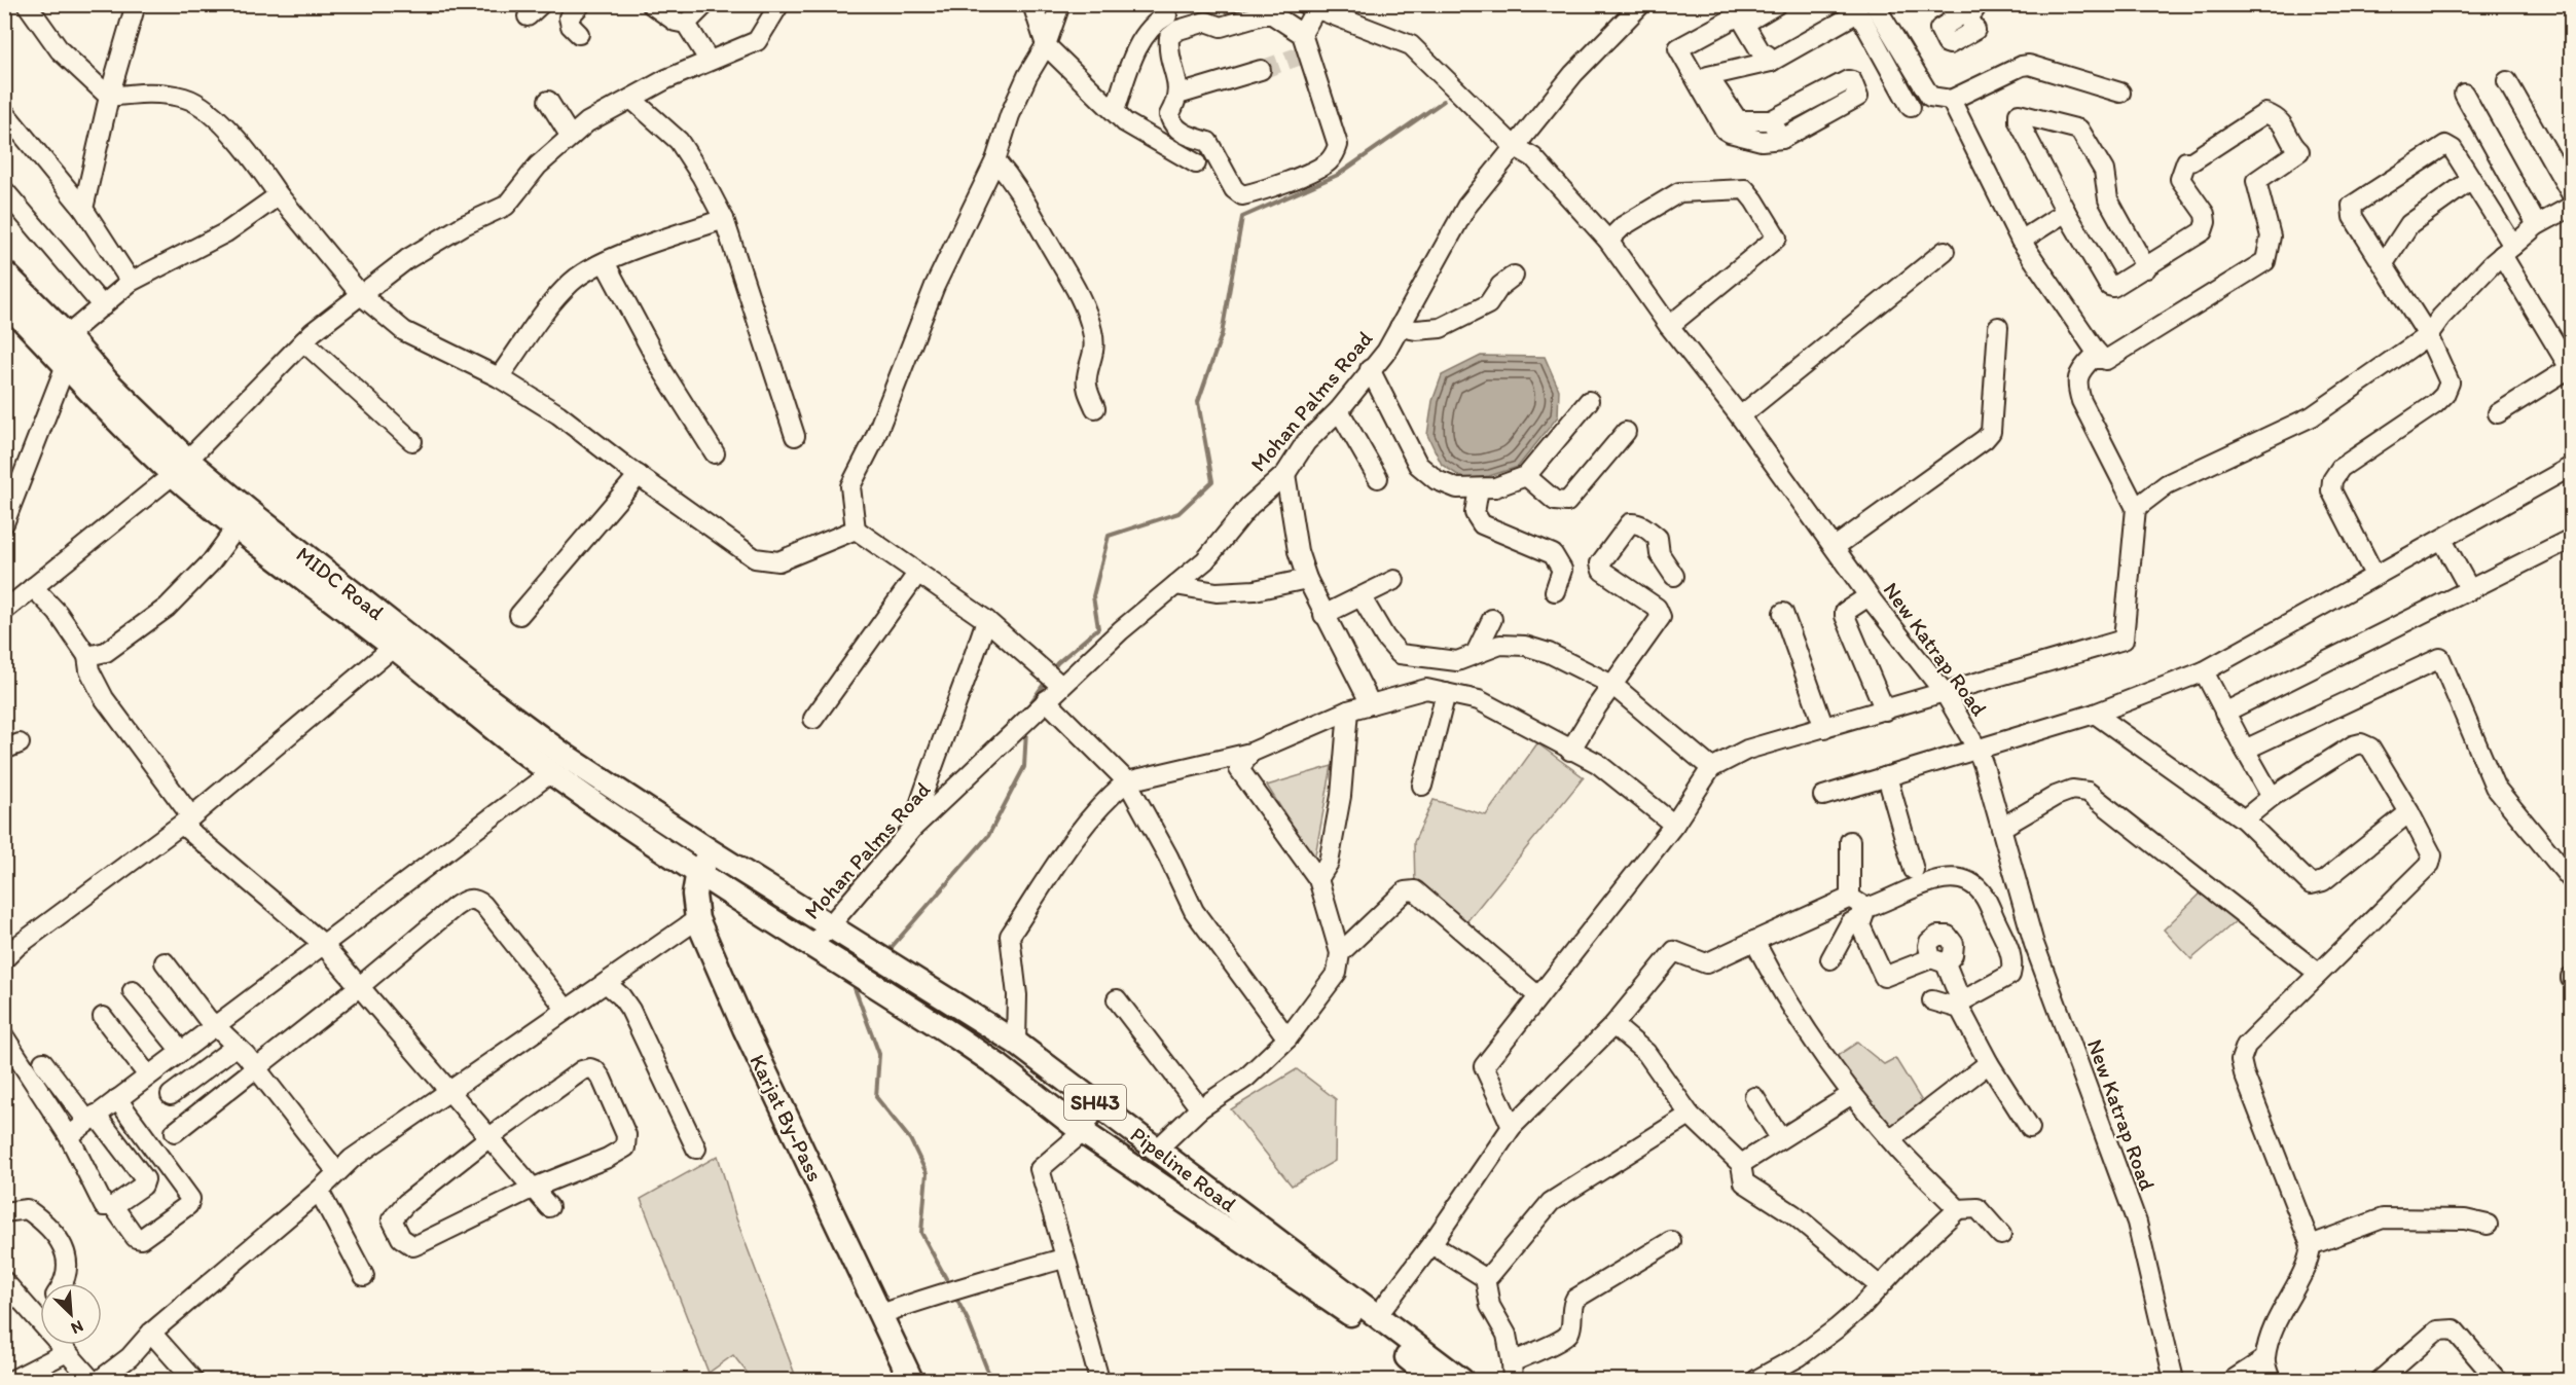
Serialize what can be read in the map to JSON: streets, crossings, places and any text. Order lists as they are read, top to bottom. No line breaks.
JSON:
{"streets":{"main road":["MIDC Road","SH43","Karjat By-Pass","Pipeline Road"],"street":["Mohan Palms Road","New Katrap Road"]},"crossings":[["Mohan Palms Road","New Katrap Road"],["Mohan Palms Road","Pipeline Road"],["MIDC Road","Karjat By-Pass"],["MIDC Road","Pipeline Road"],["Karjat By-Pass","Pipeline Road"]],"north":"bottom right"}
